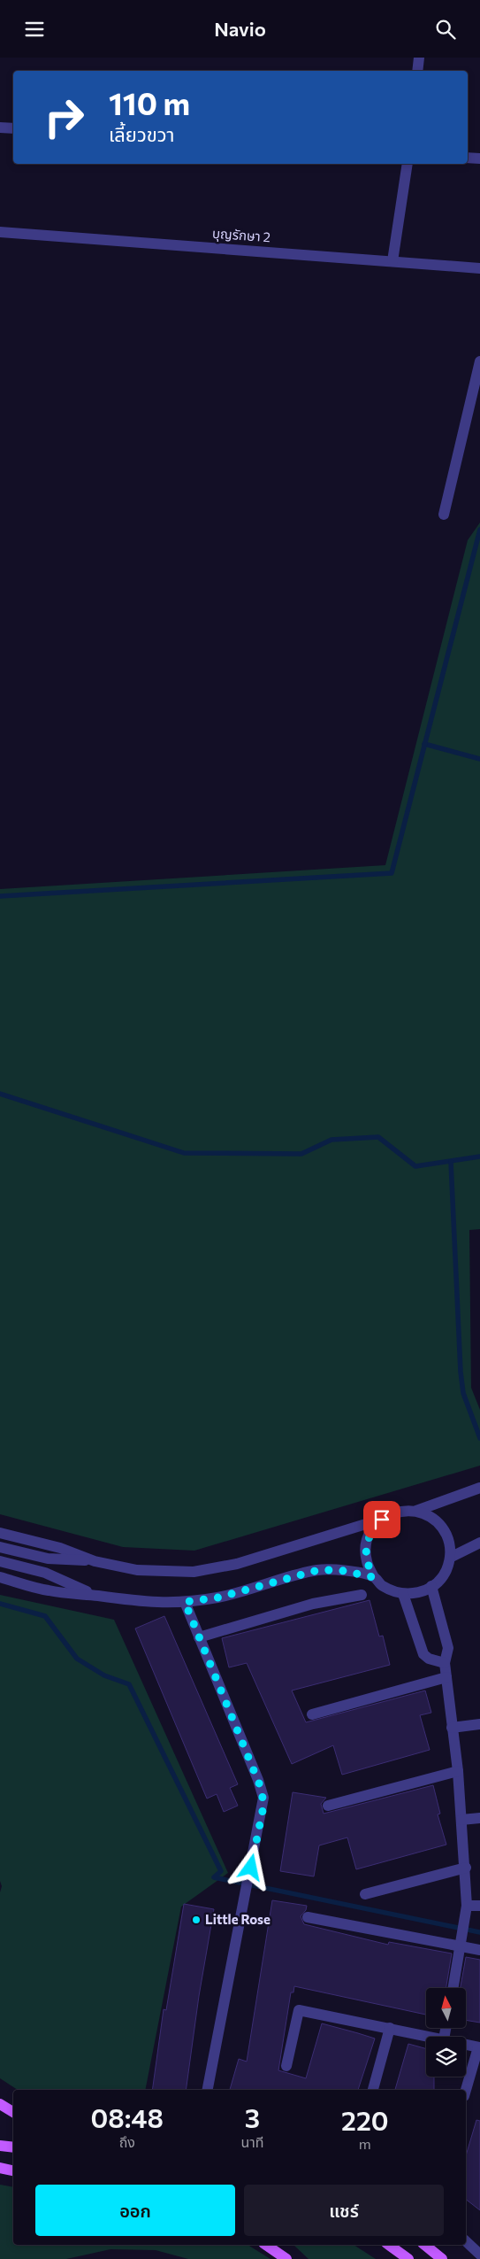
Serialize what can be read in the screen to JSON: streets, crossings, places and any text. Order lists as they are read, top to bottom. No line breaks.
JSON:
{"streets":{"street":["บุญรักษา 2"]},"places":["Little Rose"],"north":"top","page":{"header":"Navio","turn":["110 m","เลี้ยวขวา"],"eta":["08:48","ถึง","3","นาที","220","m"],"buttons":["ออก","แชร์"]}}
